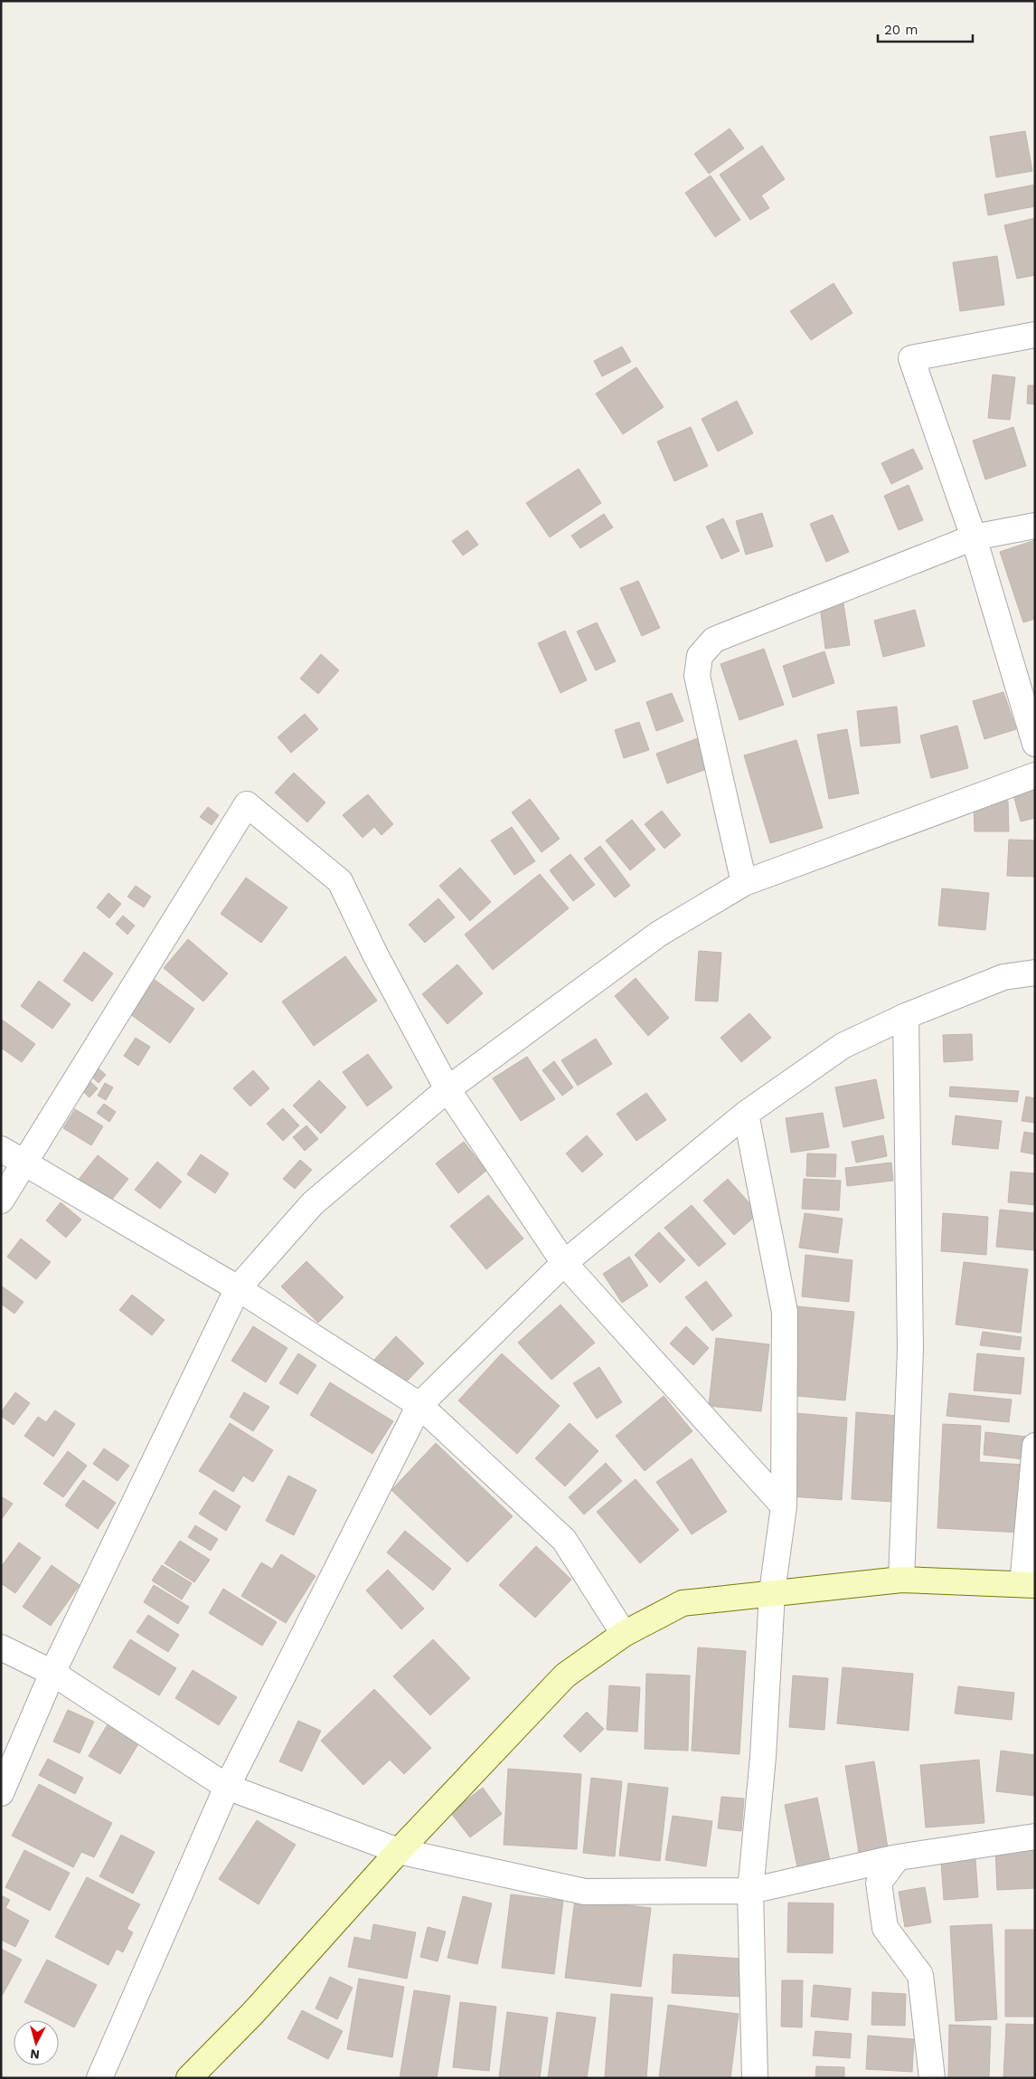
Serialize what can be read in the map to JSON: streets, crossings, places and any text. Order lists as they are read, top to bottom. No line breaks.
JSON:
{"scale_bar":"20 m","north":"bottom"}
